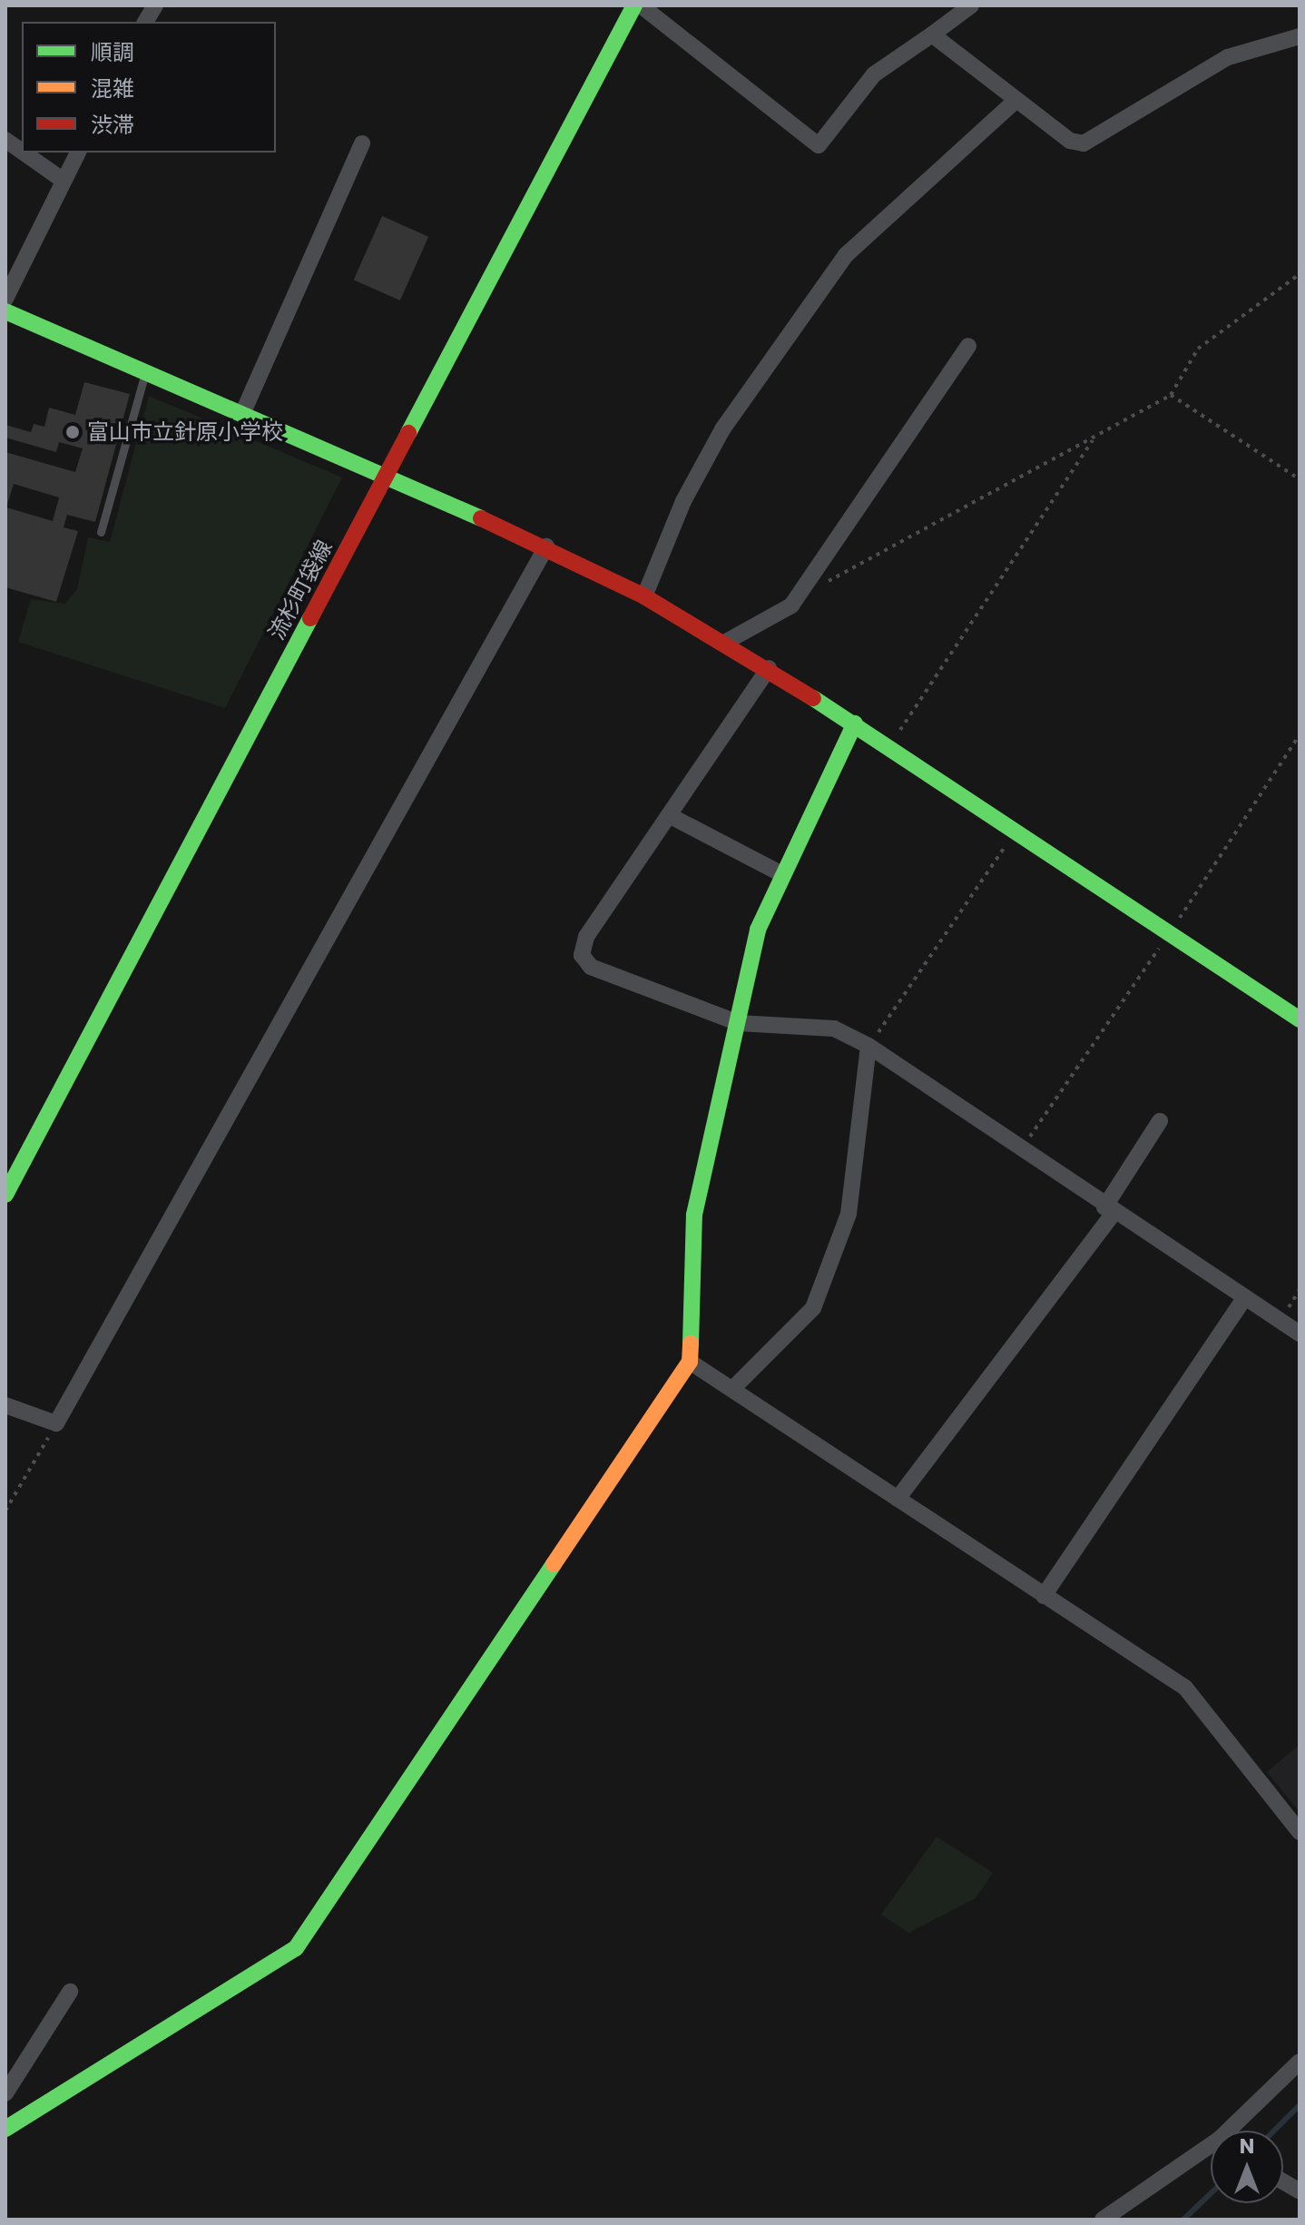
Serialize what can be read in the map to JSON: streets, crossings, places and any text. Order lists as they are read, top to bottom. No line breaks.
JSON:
{"streets":{"street":["流杉町袋線"]},"places":["富山市立針原小学校"],"legend":["順調","混雑","渋滞"],"north":"top"}
